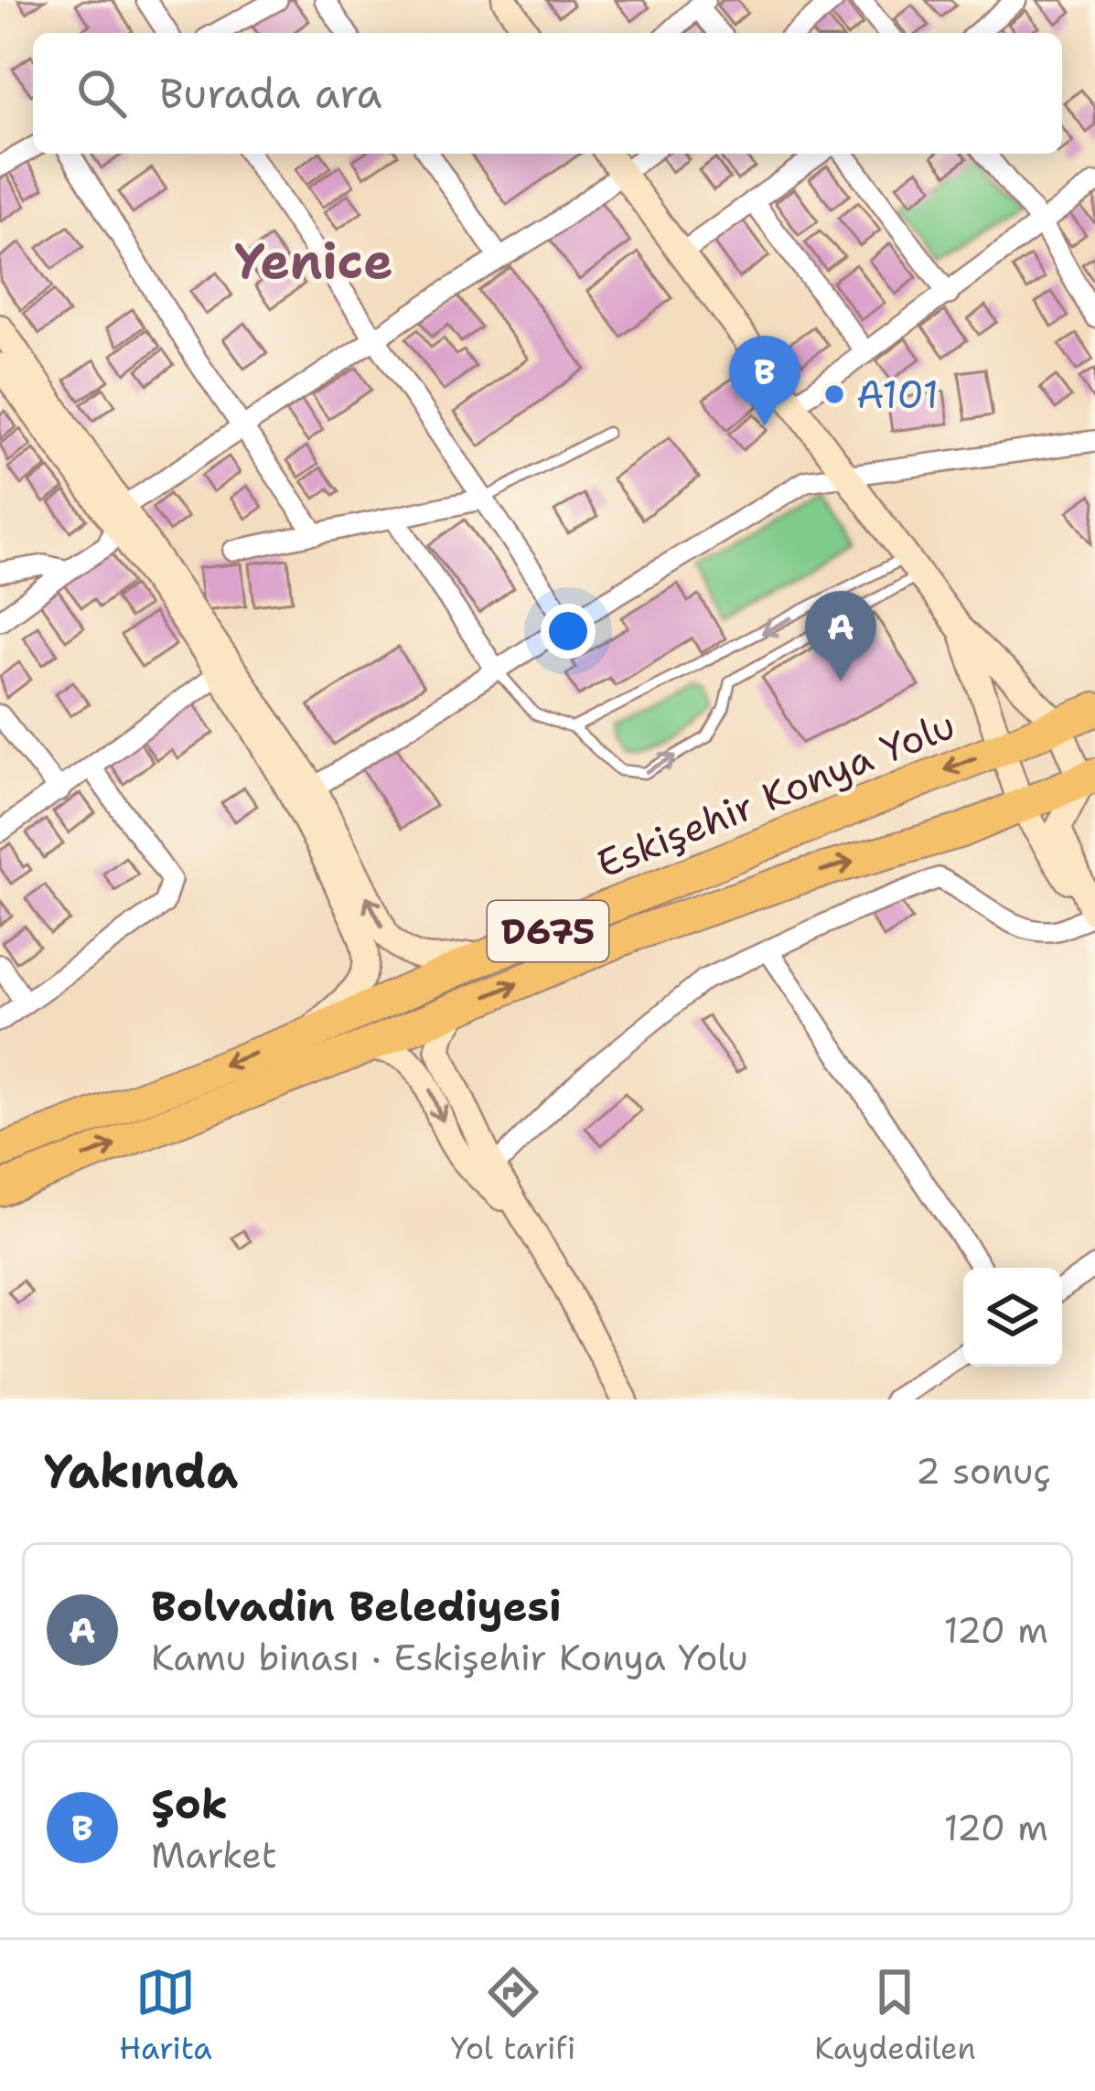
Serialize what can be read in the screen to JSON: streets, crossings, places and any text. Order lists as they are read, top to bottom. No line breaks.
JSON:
{"streets":{"highway":["Eskişehir Konya Yolu","D675"]},"districts":["Yenice"],"places":["A101"],"page":{"search":"Burada ara","pins":["B","A"],"heading":["Yakında","2 sonuç"],"list":[{"mark":"A","name":"Bolvadin Belediyesi","note":"Kamu binası · Eskişehir Konya Yolu","value":"120 m"},{"mark":"B","name":"Şok","note":"Market","value":"120 m"}],"nav":["Harita","Yol tarifi","Kaydedilen"]}}
